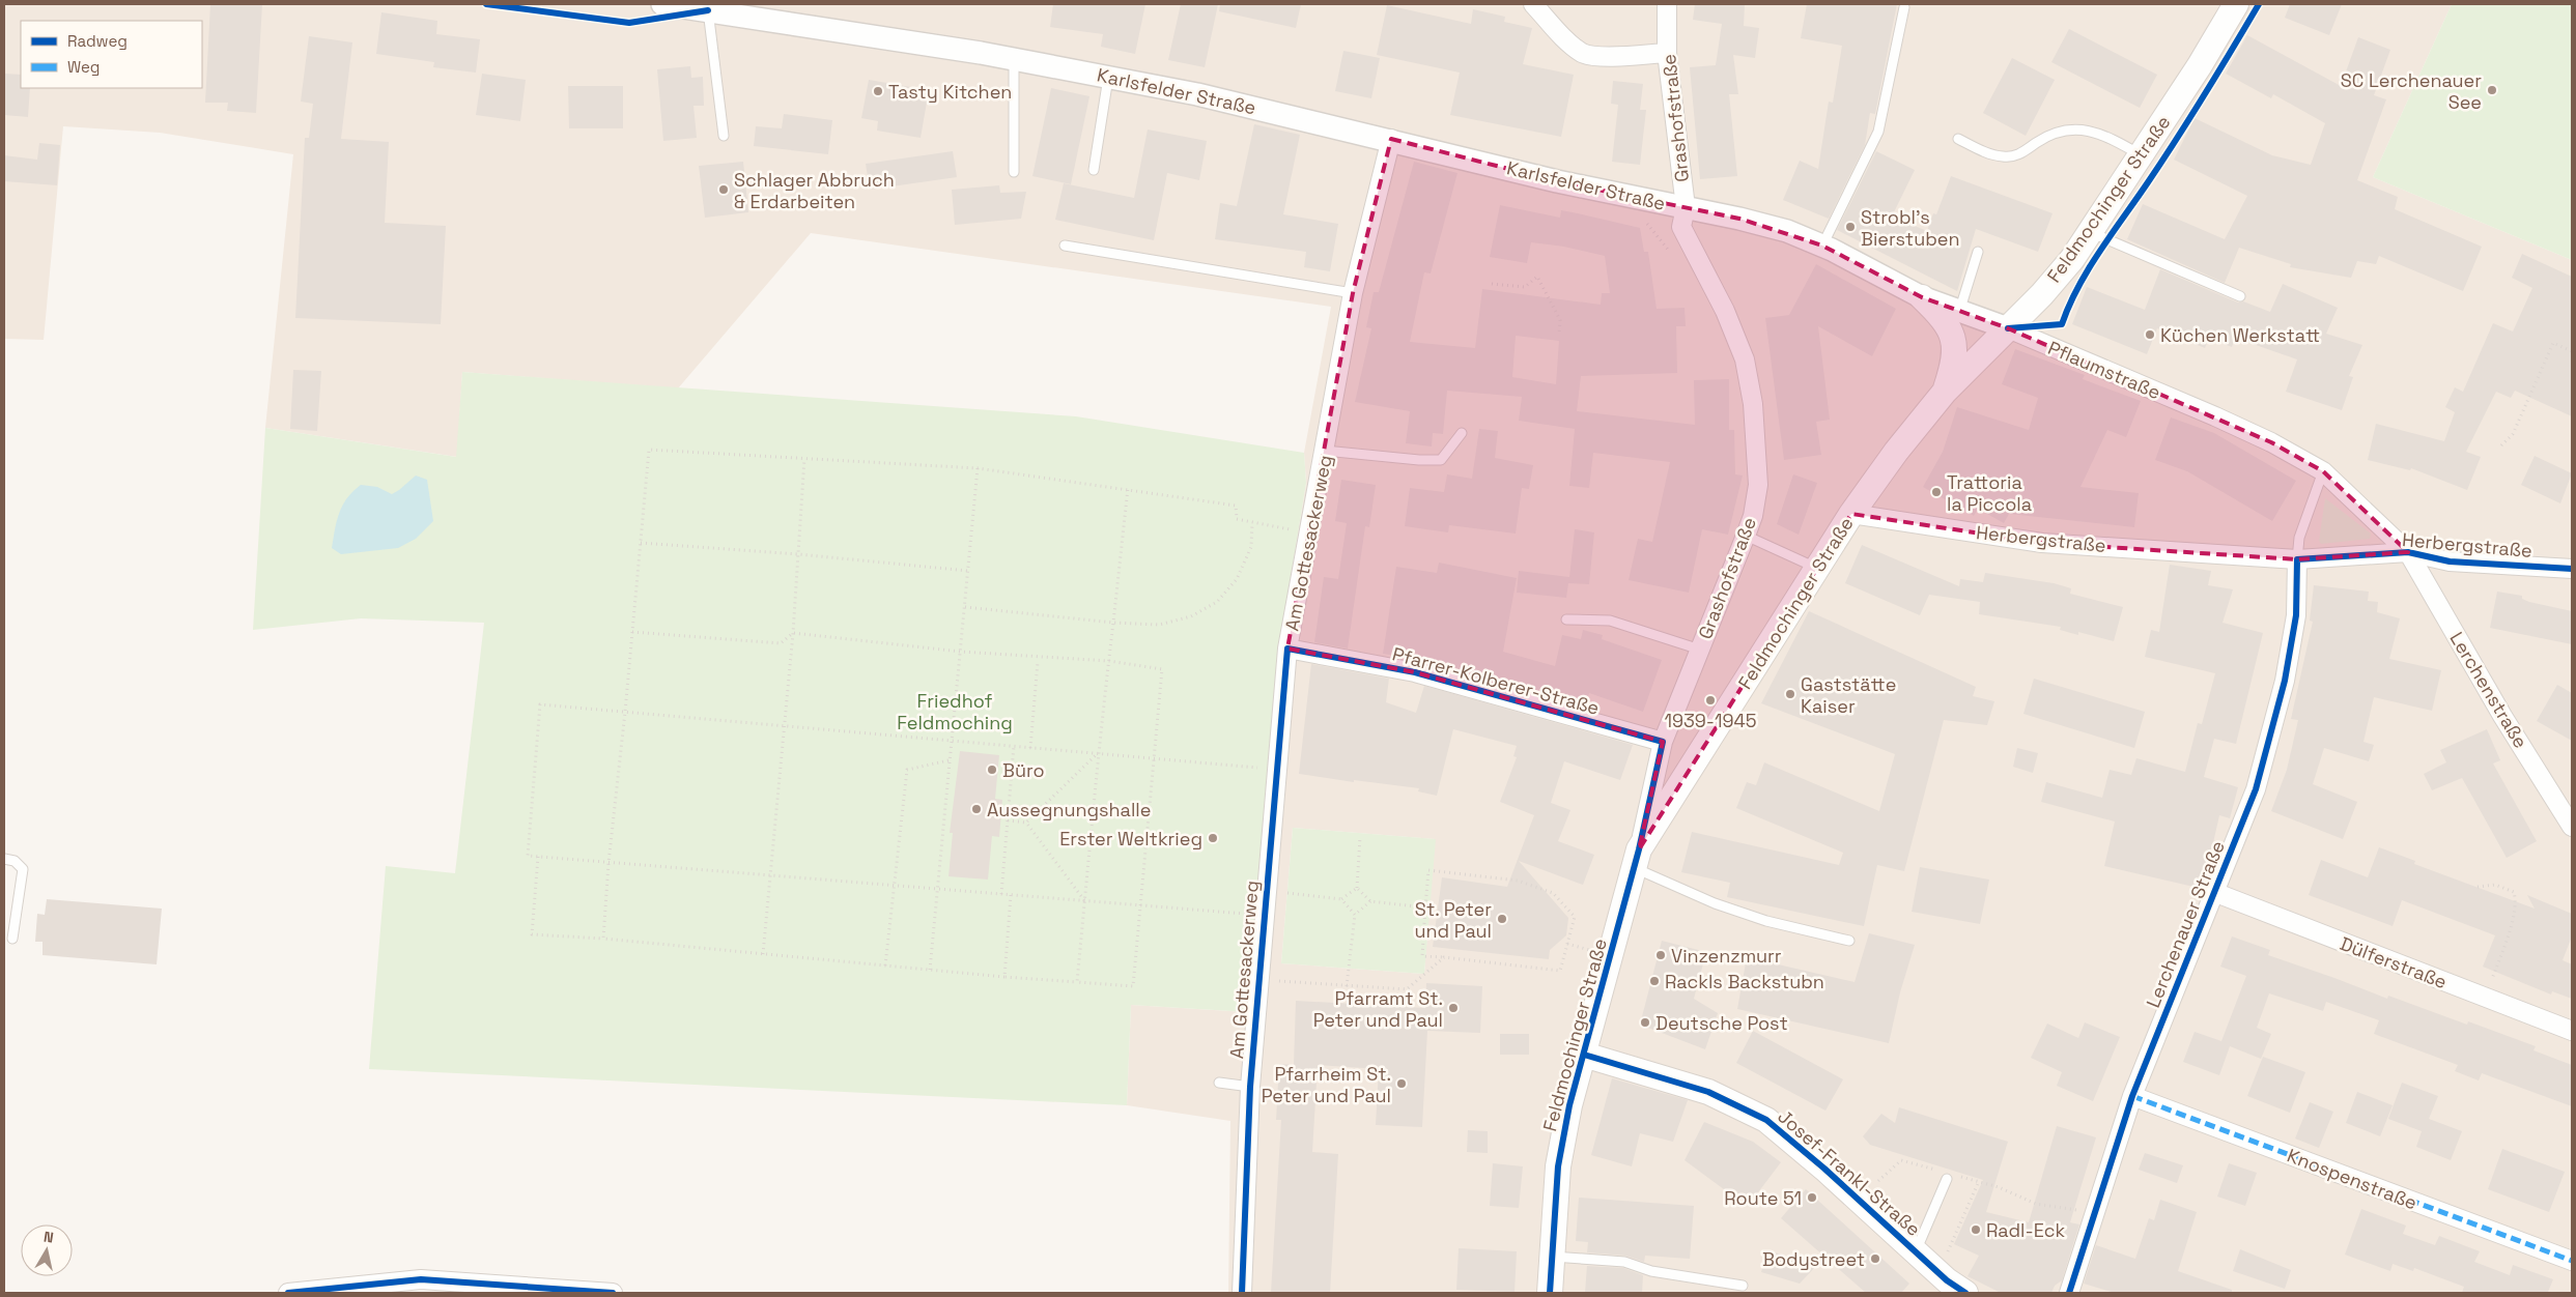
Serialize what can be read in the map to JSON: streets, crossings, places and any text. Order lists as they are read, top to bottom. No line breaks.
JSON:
{"streets":{"main road":["Feldmochinger Straße","Josef-Frankl-Straße"],"street":["Karlsfelder Straße","Grashofstraße","Pflaumstraße","Herbergstraße","Am Gottesackerweg","Pfarrer-Kolberer-Straße","Lerchenstraße","Lerchenauer Straße","Dülferstraße","Knospenstraße"]},"crossings":[["Karlsfelder Straße","Grashofstraße"],["Karlsfelder Straße","Pflaumstraße"],["Karlsfelder Straße","Am Gottesackerweg"],["Grashofstraße","Feldmochinger Straße"],["Grashofstraße","Pflaumstraße"],["Grashofstraße","Pfarrer-Kolberer-Straße"],["Feldmochinger Straße","Pflaumstraße"],["Feldmochinger Straße","Herbergstraße"],["Feldmochinger Straße","Josef-Frankl-Straße"],["Pflaumstraße","Herbergstraße"],["Pflaumstraße","Lerchenstraße"],["Herbergstraße","Lerchenstraße"],["Herbergstraße","Lerchenauer Straße"],["Am Gottesackerweg","Pfarrer-Kolberer-Straße"],["Lerchenauer Straße","Dülferstraße"],["Lerchenauer Straße","Knospenstraße"]],"parks":["Friedhof Feldmoching"],"places":["SC Lerchenauer See","Tasty Kitchen","Schlager Abbruch & Erdarbeiten","Strobl's Bierstuben","Küchen Werkstatt","Trattoria la Piccola","Gaststätte Kaiser","1939-1945","Büro","Aussegnungshalle","Erster Weltkrieg","St. Peter und Paul","Vinzenzmurr","Rackls Backstubn","Pfarramt St. Peter und Paul","Deutsche Post","Pfarrheim St. Peter und Paul","Route 51","Radl-Eck","Bodystreet"],"legend":["Radweg","Weg"],"north":"top"}
